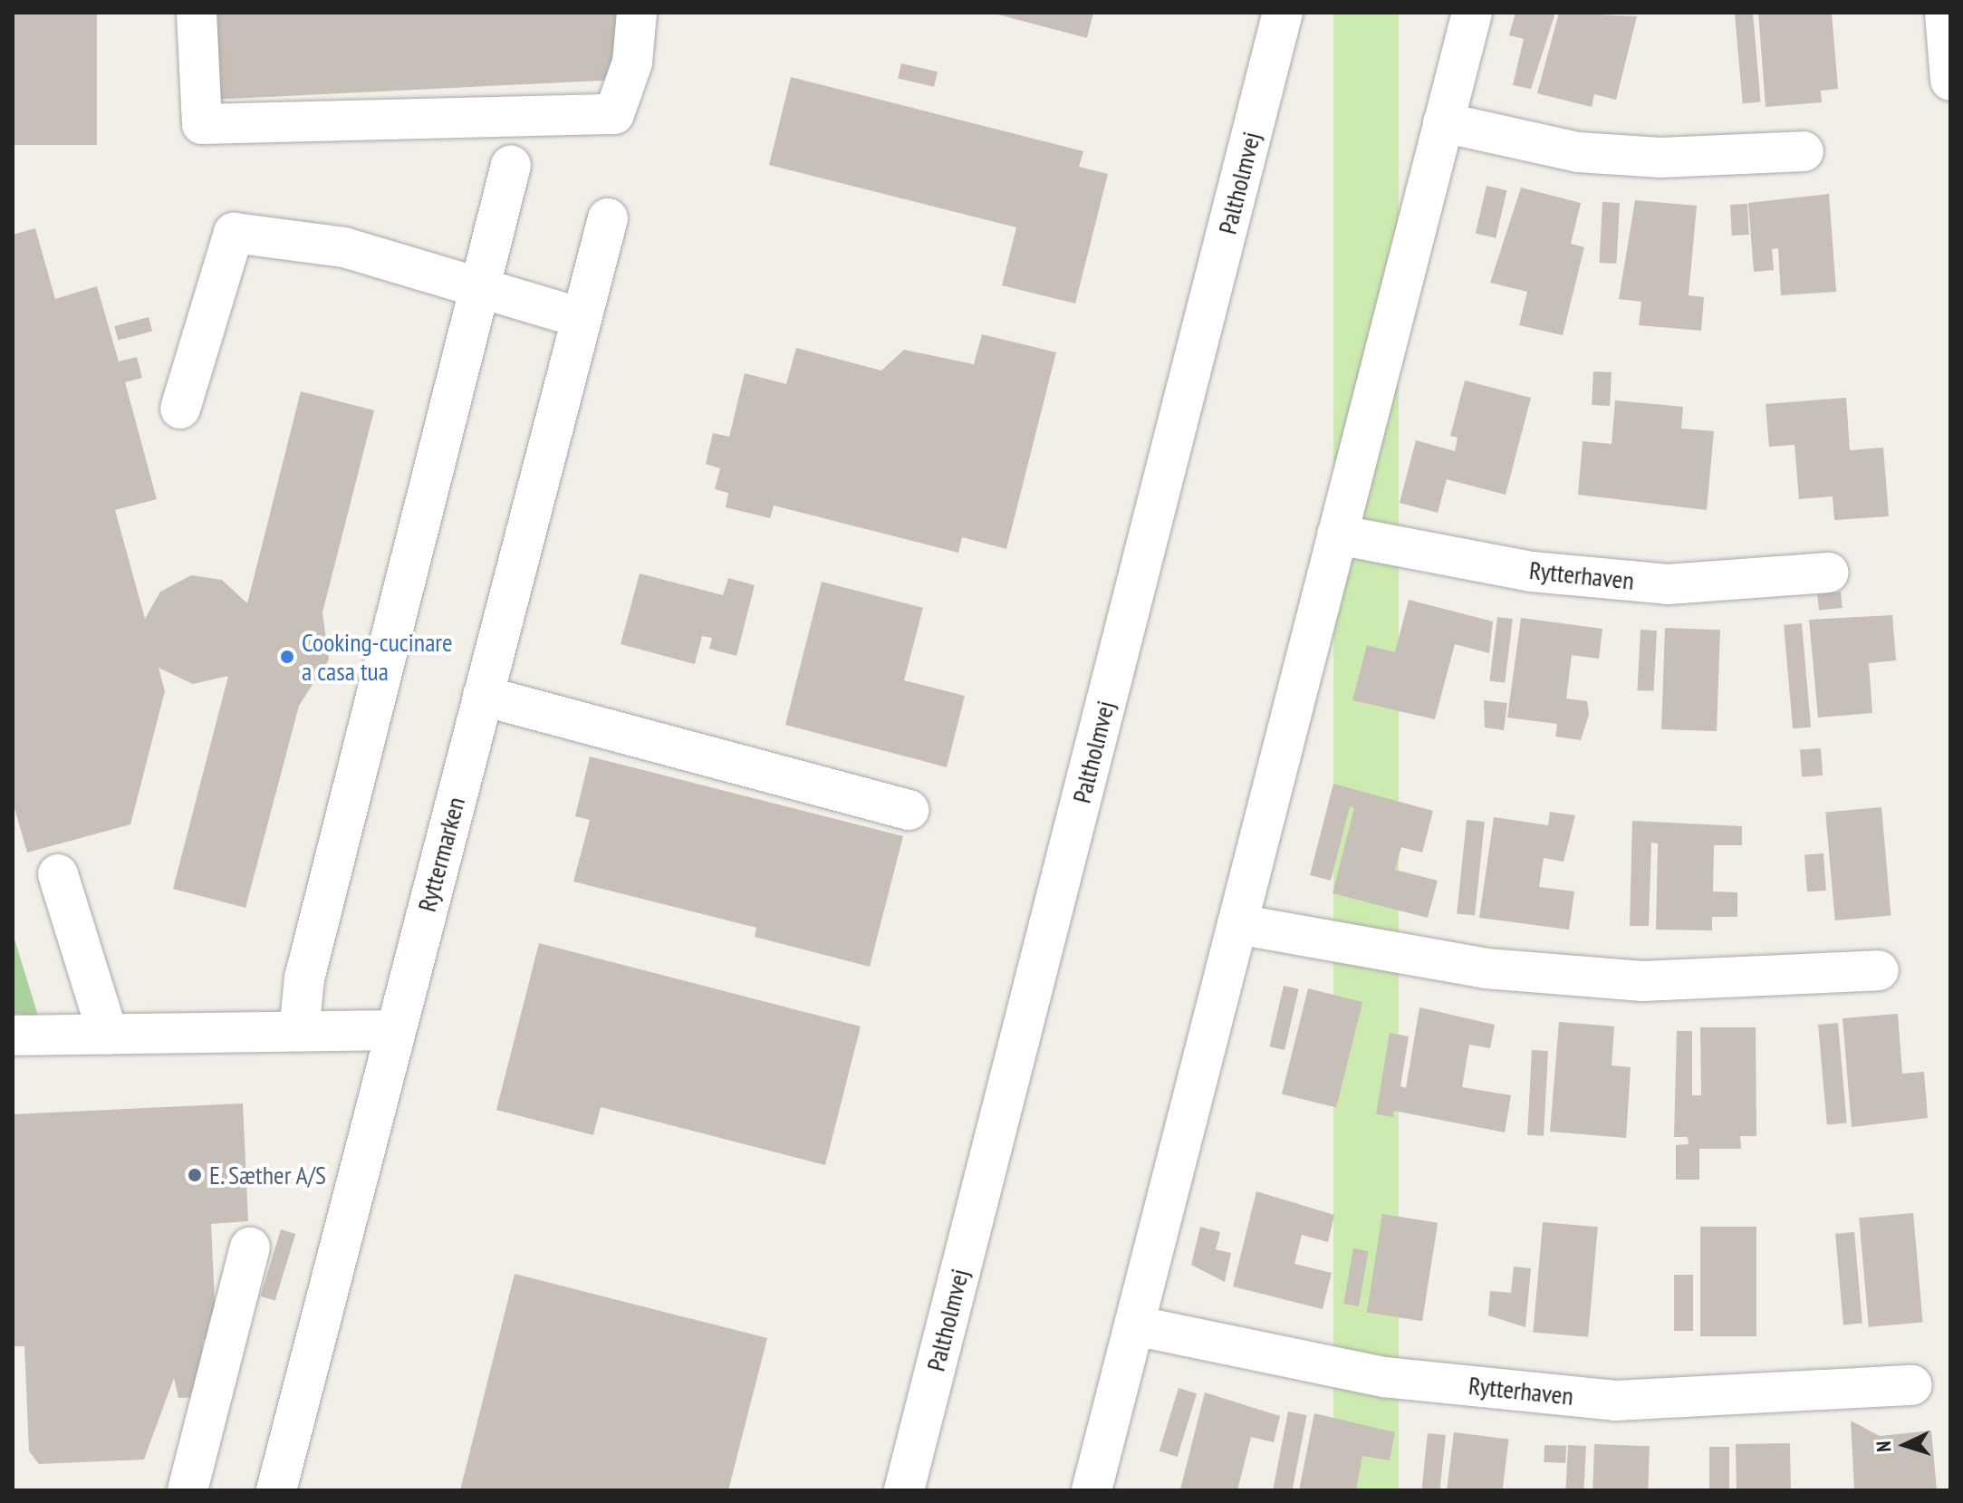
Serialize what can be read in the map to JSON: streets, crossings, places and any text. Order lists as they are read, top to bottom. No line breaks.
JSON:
{"streets":{"street":["Paltholmvej","Rytterhaven","Ryttermarken"]},"places":["Cooking-cucinare a casa tua","E. Sæther A/S"],"north":"left"}
